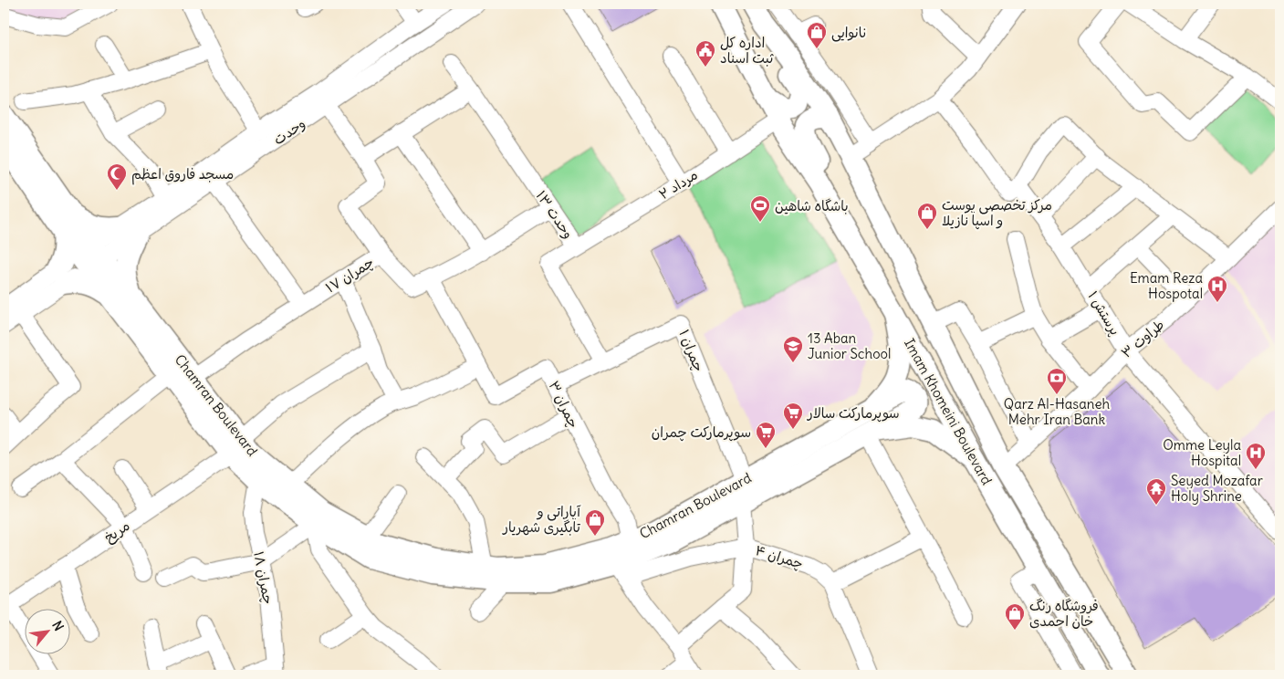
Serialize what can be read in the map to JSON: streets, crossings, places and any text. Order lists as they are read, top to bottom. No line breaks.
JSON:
{"streets":{"main road":["Chamran Boulevard","Imam Khomeini Boulevard"],"street":["وحدت","مرداد ۲","وحدت ۱۳","چمران ۱۷","پرستش ۱","طراوت ۳","چمران ۱","چمران ۳","مریخ","چمران ۴","چمران ۱۸"]},"crossings":[["وحدت","Chamran Boulevard"],["مرداد ۲","وحدت ۱۳"],["مرداد ۲","Imam Khomeini Boulevard"],["وحدت ۱۳","چمران ۱۷"],["وحدت ۱۳","چمران ۱"],["چمران ۱۷","چمران ۳"],["چمران ۱۷","Chamran Boulevard"],["پرستش ۱","طراوت ۳"],["طراوت ۳","Imam Khomeini Boulevard"],["چمران ۱","چمران ۳"],["چمران ۱","Chamran Boulevard"],["چمران ۳","Chamran Boulevard"],["Chamran Boulevard","Imam Khomeini Boulevard"],["Chamran Boulevard","مریخ"],["Chamran Boulevard","چمران ۴"],["Chamran Boulevard","چمران ۱۸"]],"places":{"shop":["نانوایی","مرکز تخصصی پوست و اسپا نازیلا","آپاراتی و تابگیری شهریار","فروشگاه رنگ خان احمدی"],"public building":["اداره کل ثبت اسناد"],"mosque":["مسجد فاروق اعظم"],"sports":["باشگاه شاهین"],"hospital":["Emam Reza Hospotal","Omme Leyla Hospital"],"school or university":["13 Aban Junior School"],"bank":["Qarz Al-Hasaneh Mehr Iran Bank"],"supermarket":["سوپرمارکت سالار","سوپرمارکت چمران"],"temple":["Seyed Mozafar Holy Shrine"]},"north":"top right"}
